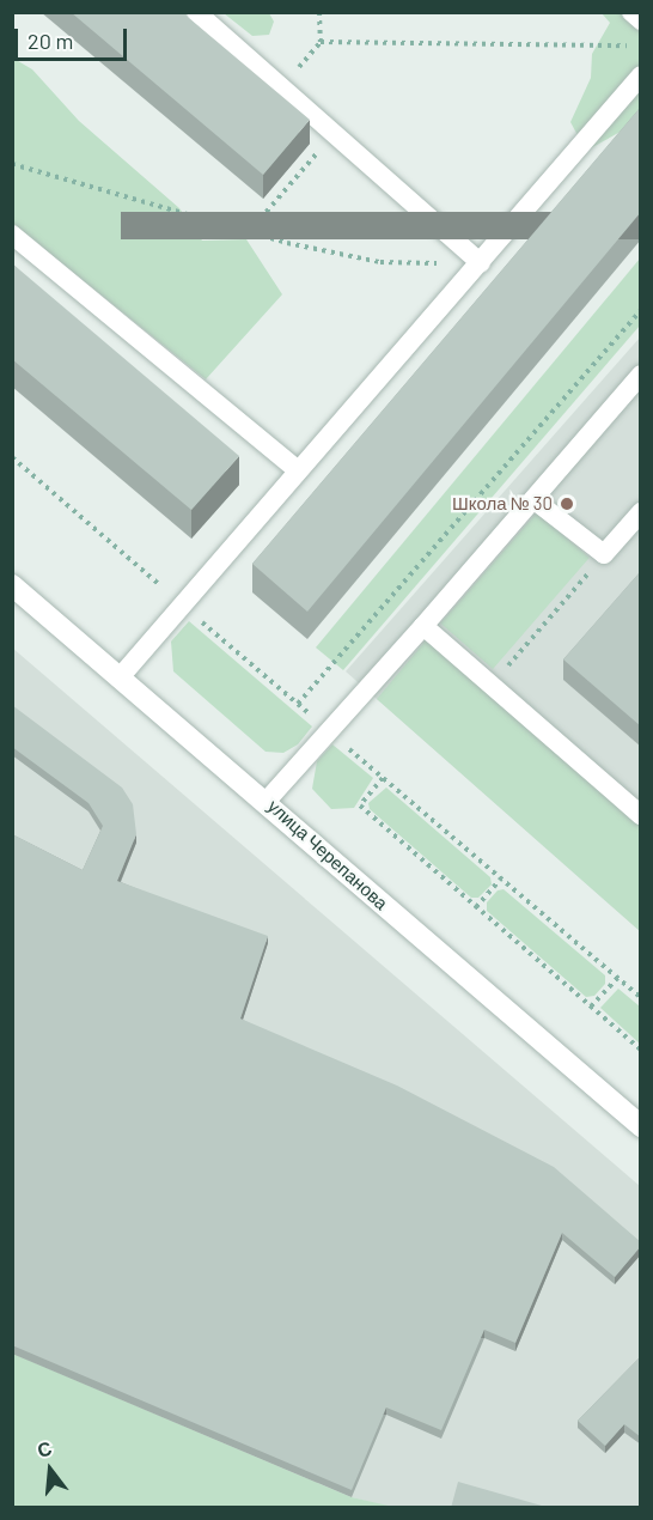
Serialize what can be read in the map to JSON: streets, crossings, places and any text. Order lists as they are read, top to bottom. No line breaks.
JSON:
{"streets":{"main road":["улица Черепанова"]},"places":["Школа № 30"],"scale_bar":"20 m","north":"top"}
